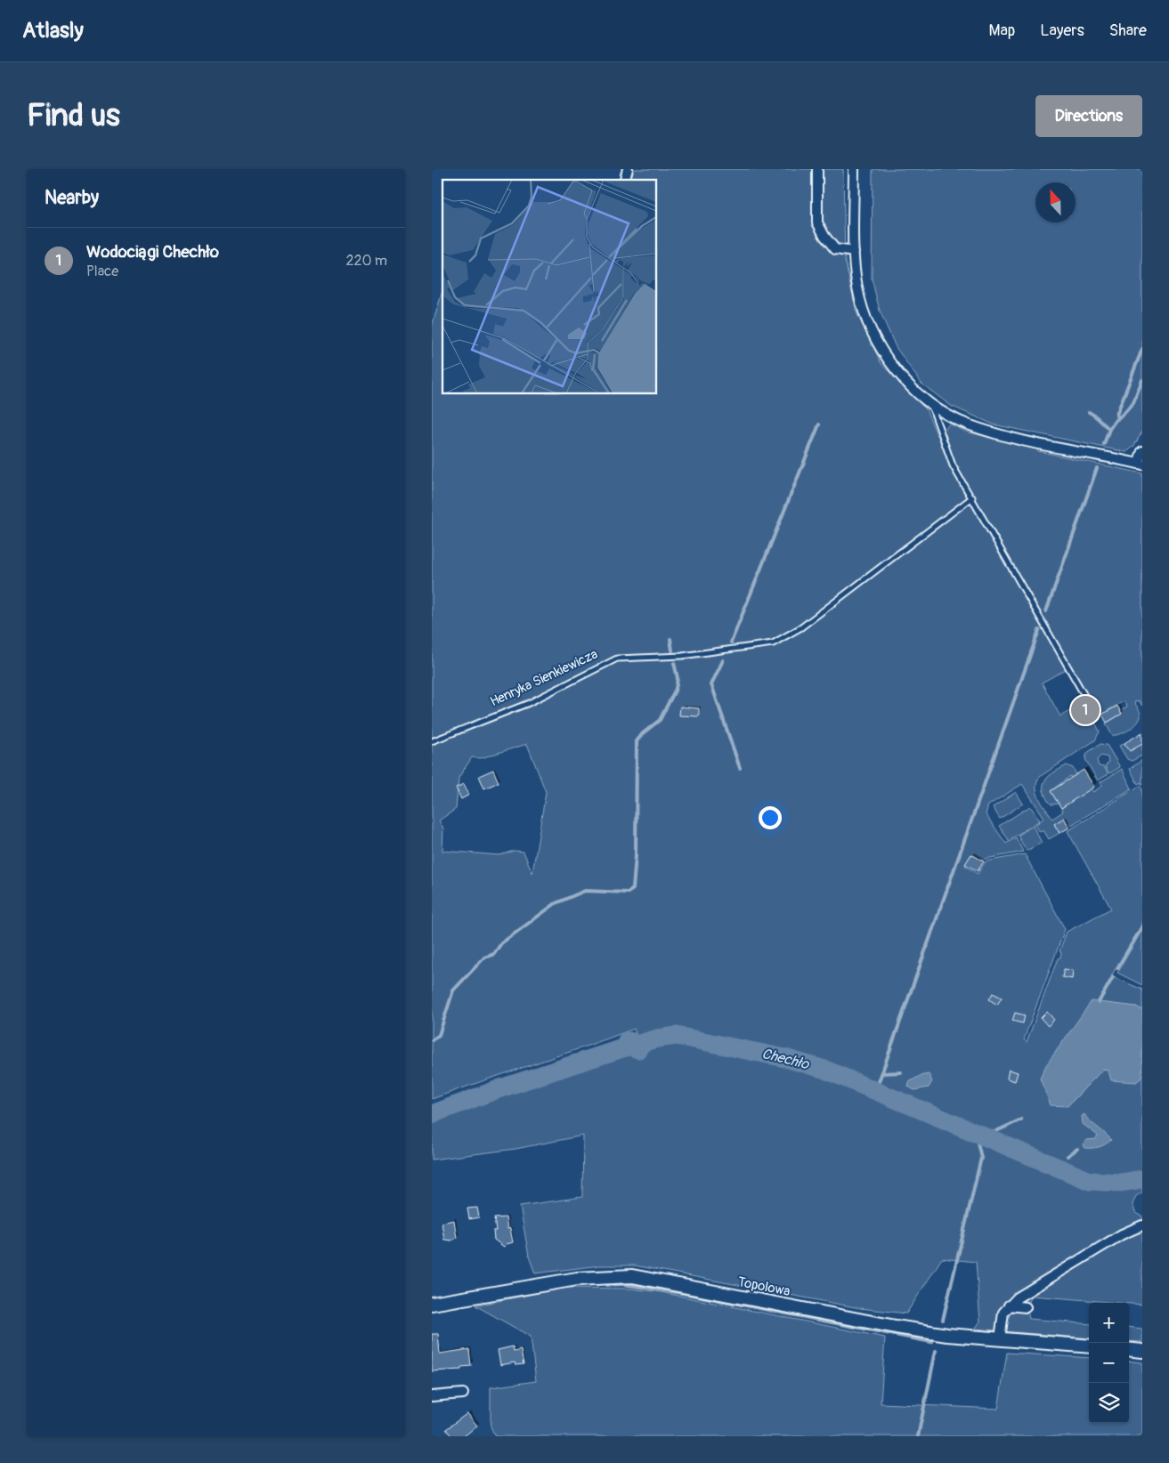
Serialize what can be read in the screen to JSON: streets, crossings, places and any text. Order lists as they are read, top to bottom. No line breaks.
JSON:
{"streets":{"street":["Topolowa"],"lane":["Henryka Sienkiewicza"]},"water":["Chechło"],"north":"top","page":{"header":"Atlasly","nav":["Map","Layers","Share"],"buttons":"Directions","title":"Find us","heading":"Nearby","list":[{"mark":"1","name":"Wodociągi Chechło","note":"Place","value":"220 m"}],"pins":"1","map_buttons":["+","−"]}}
